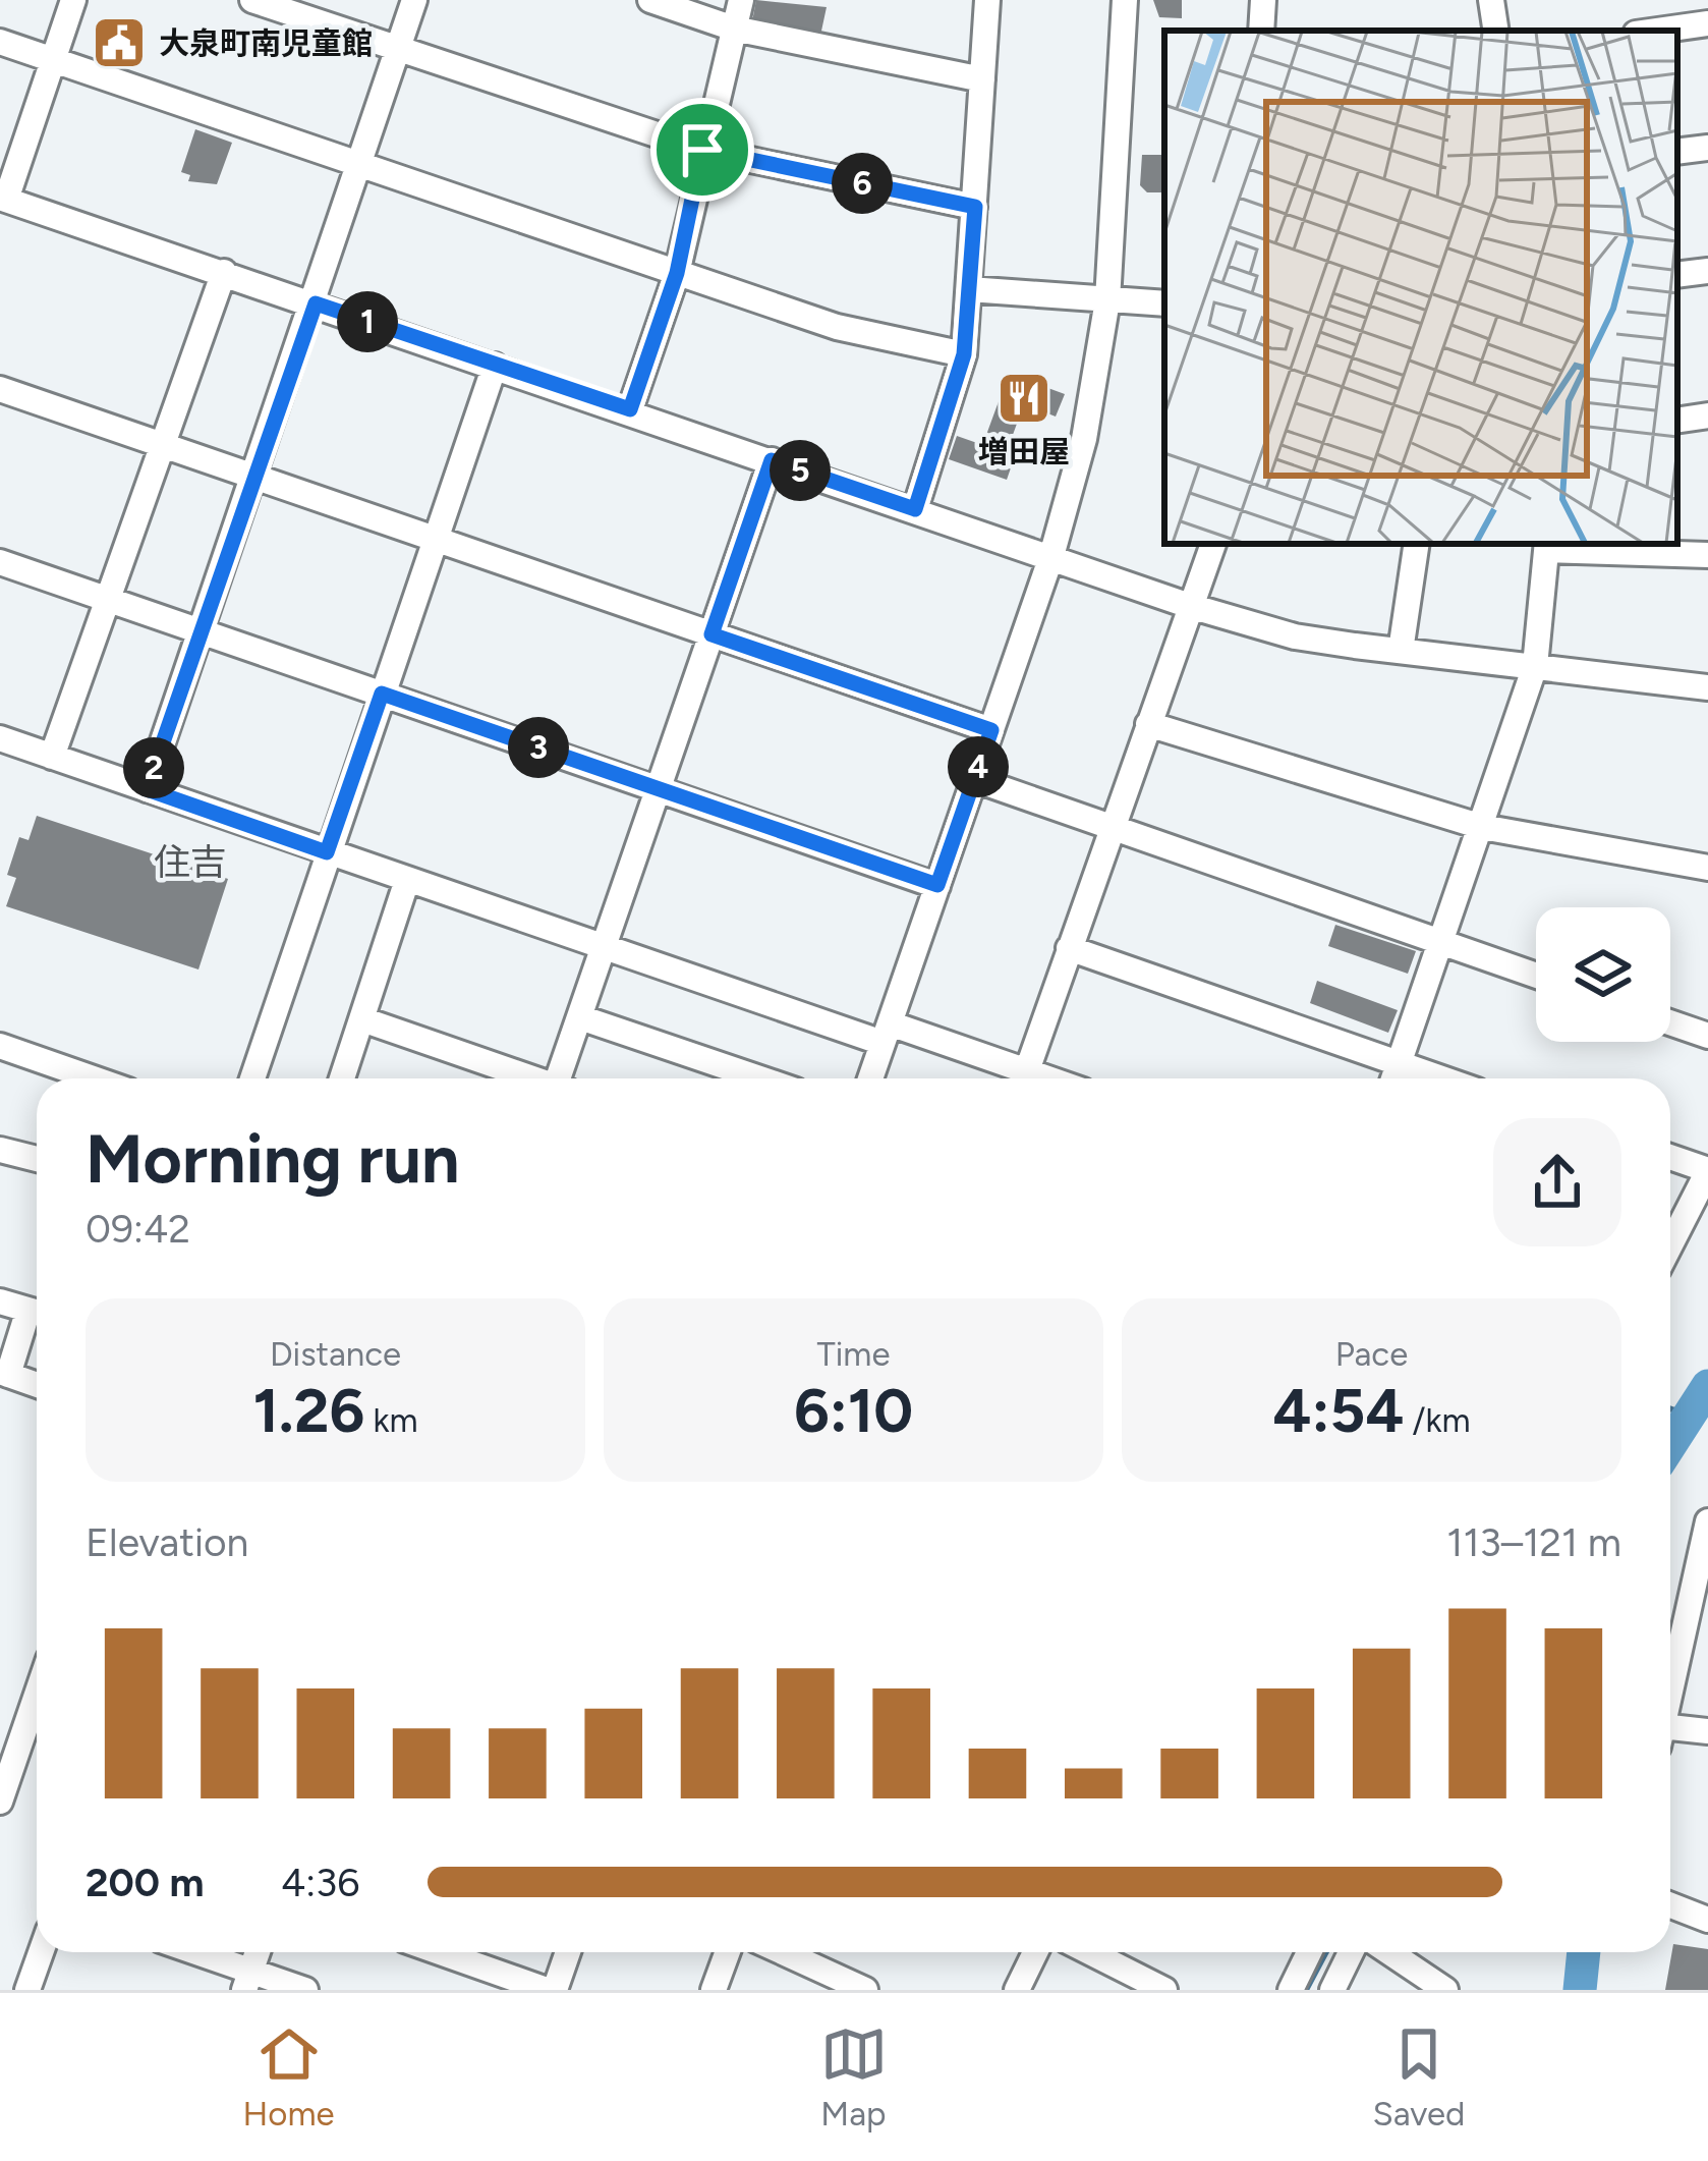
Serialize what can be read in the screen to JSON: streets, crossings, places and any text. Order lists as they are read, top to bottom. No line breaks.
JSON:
{"districts":["住吉"],"places":{"public building":["大泉町南児童館"],"restaurant":["増田屋"]},"page":{"pins":["6","1","5","3","4","2"],"heading":["Morning run","09:42"],"stats":[["Distance","1.26 km"],["Time","6:10"],["Pace","4:54 /km"]],"chart":["Elevation","113–121 m"],"list":[{"name":"200 m","note":"4:36"}],"tabs":["Home","Map","Saved"]}}
